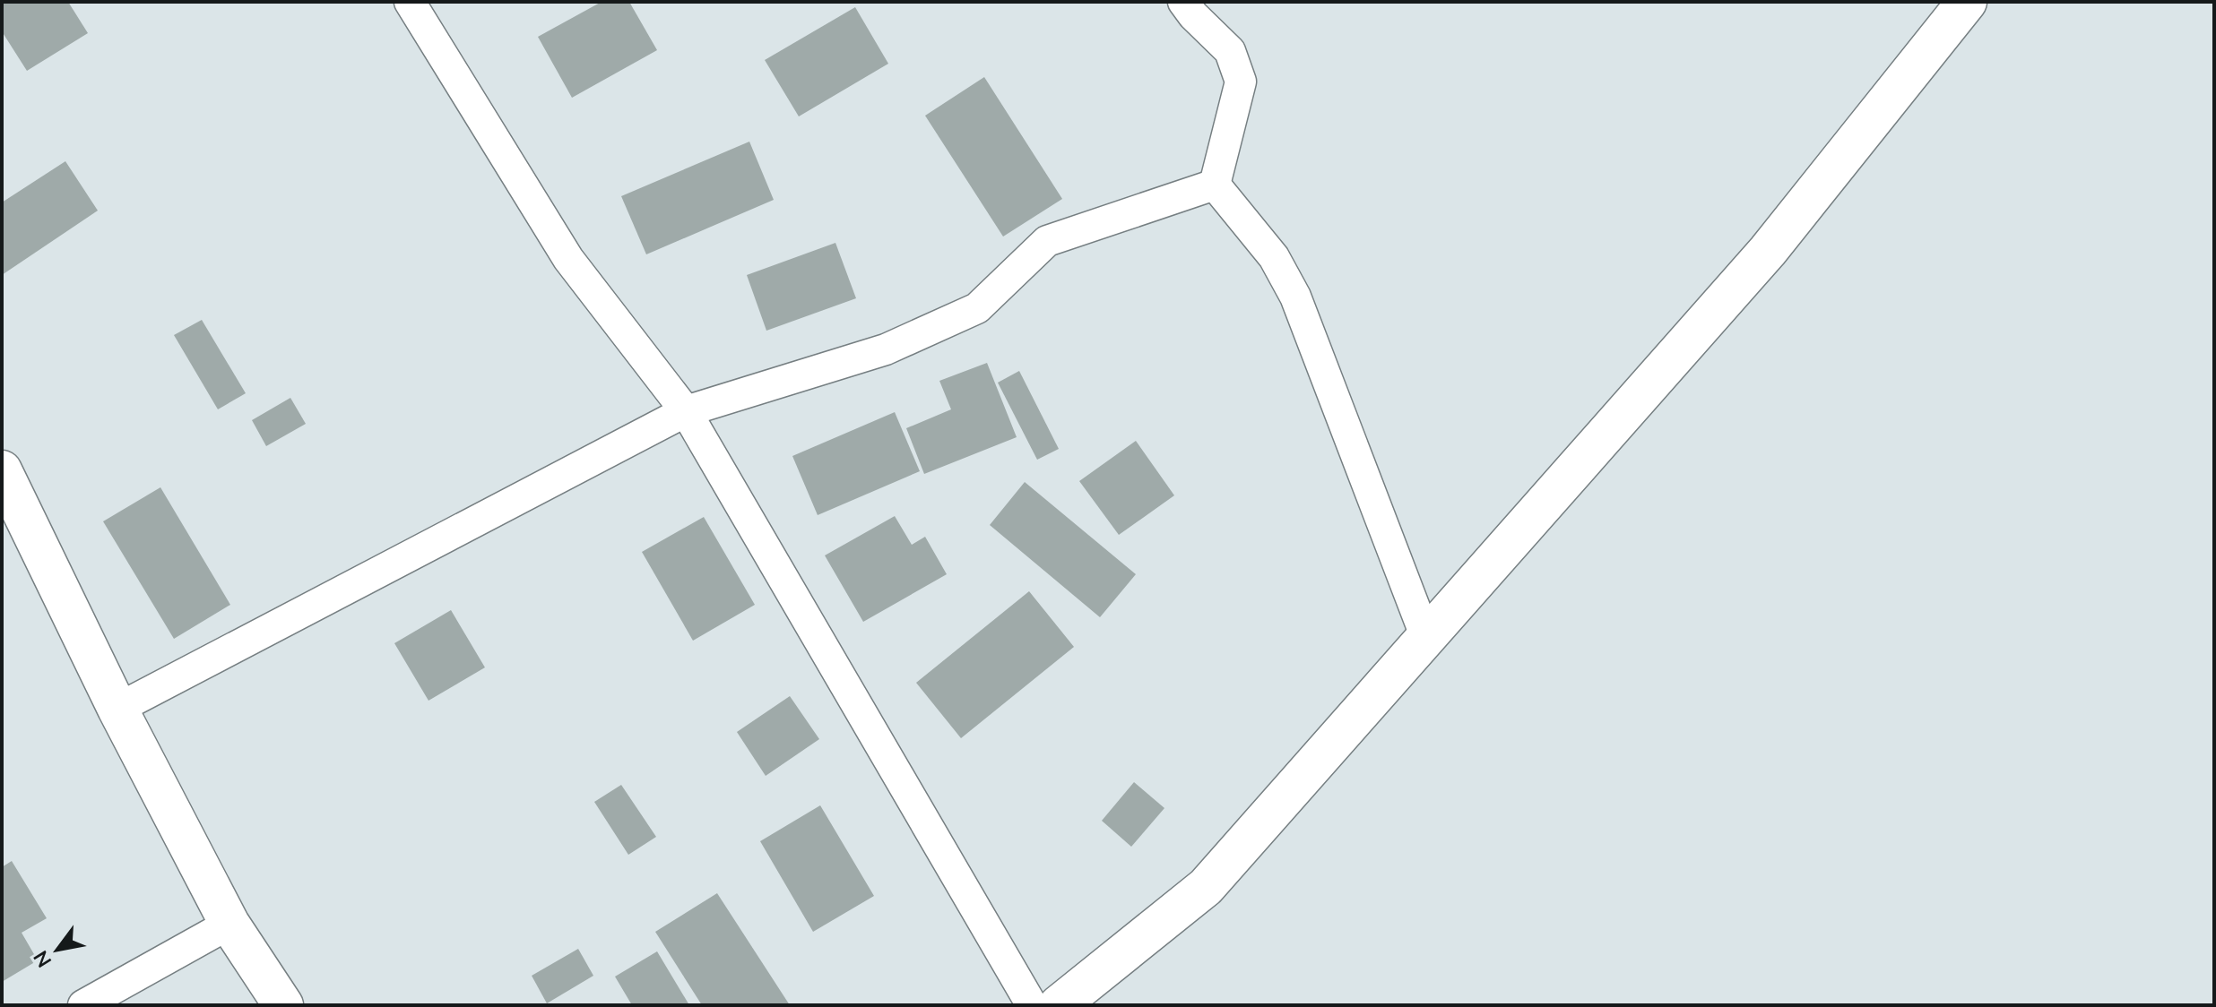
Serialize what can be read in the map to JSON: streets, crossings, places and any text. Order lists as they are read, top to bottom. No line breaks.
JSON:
{"north":"bottom left"}
